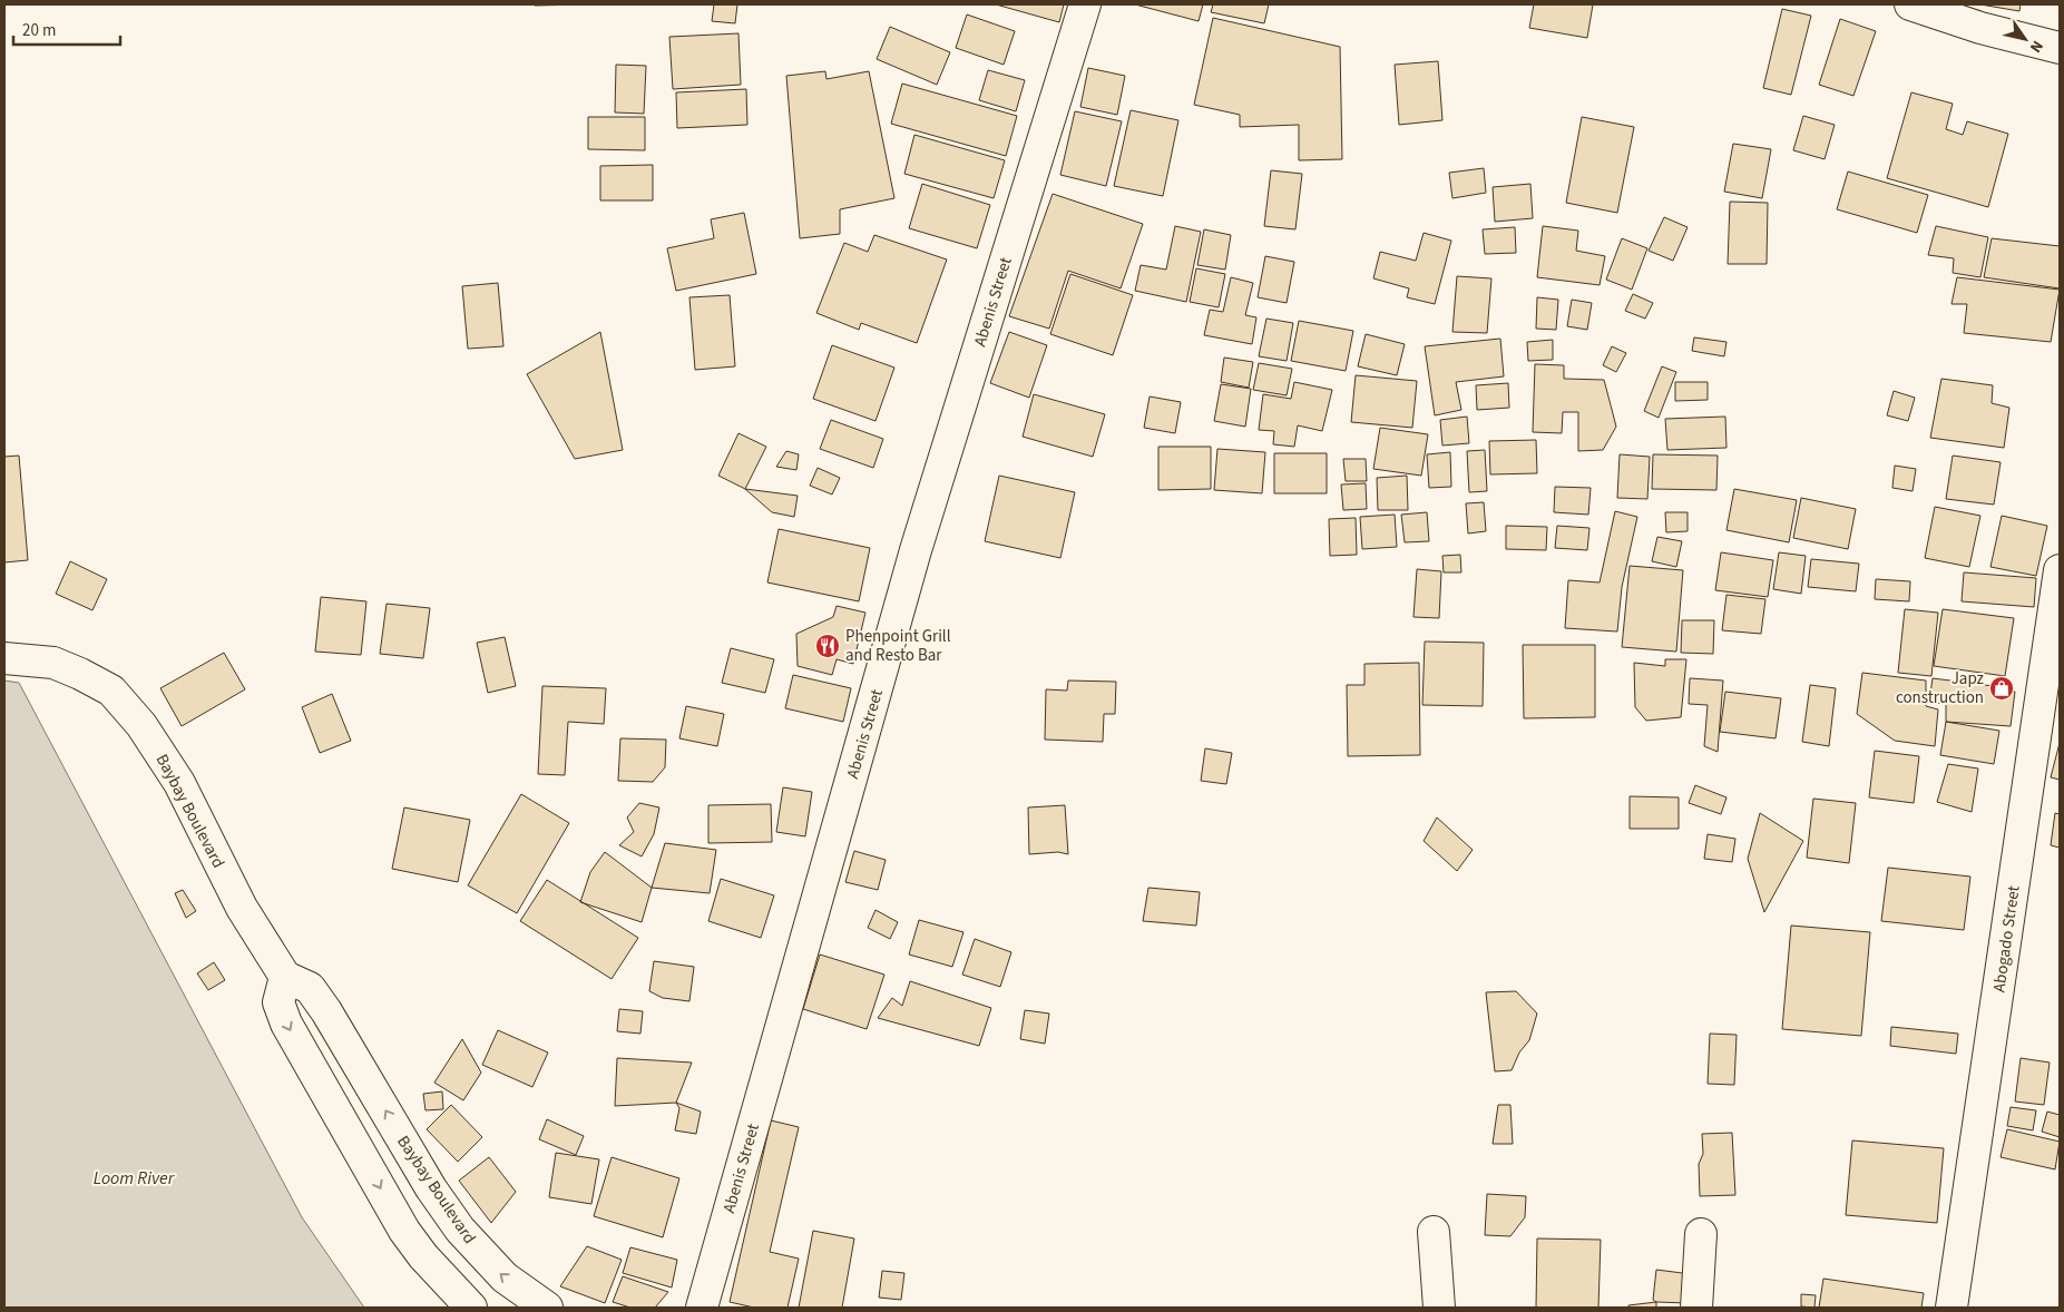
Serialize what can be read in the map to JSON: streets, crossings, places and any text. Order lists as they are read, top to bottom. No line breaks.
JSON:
{"streets":{"street":["Abenis Street","Baybay Boulevard","Abogado Street"]},"water":["Loom River"],"places":{"restaurant":["Phenpoint Grill and Resto Bar"],"shop":["Japz construction"]},"scale_bar":"20 m","north":"bottom right"}
